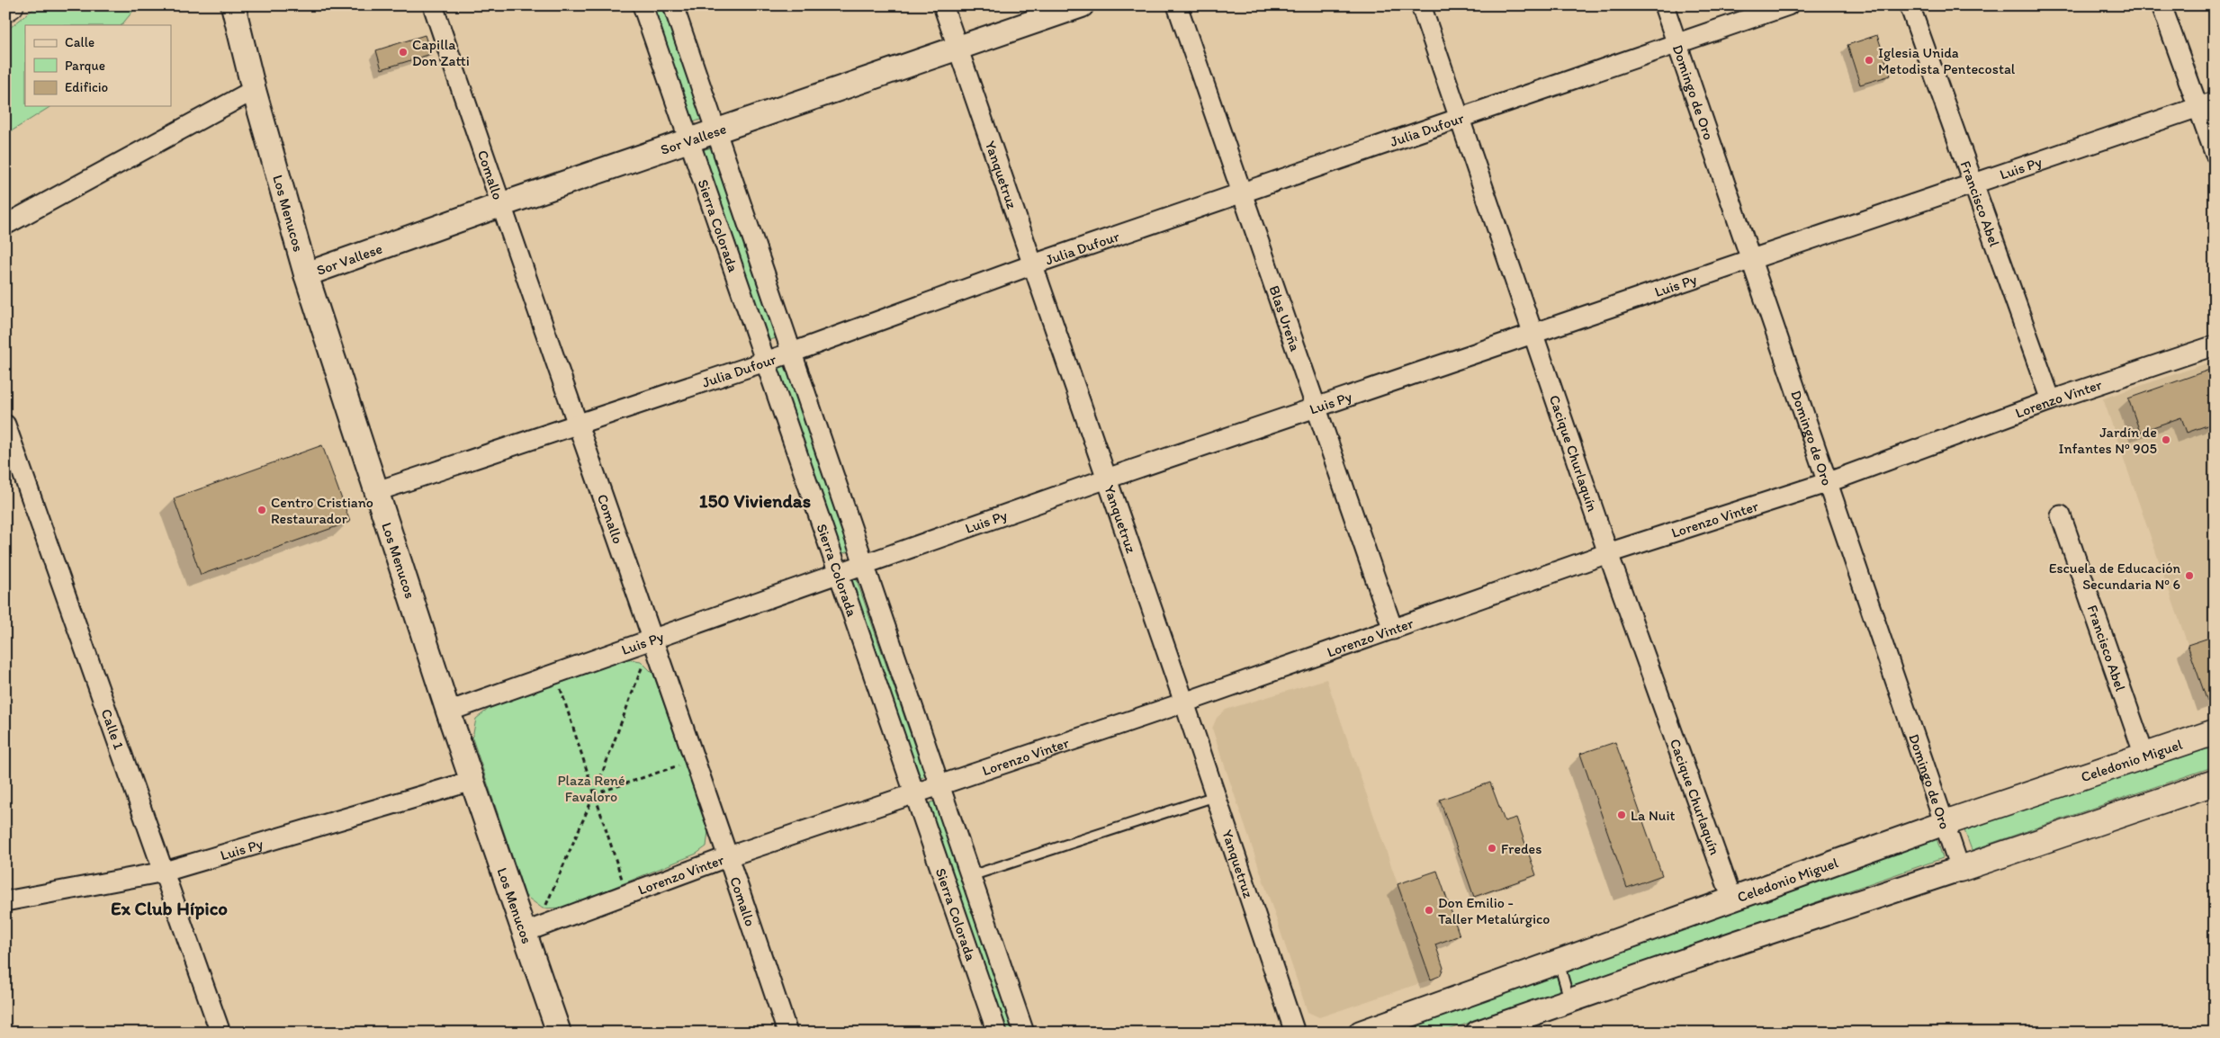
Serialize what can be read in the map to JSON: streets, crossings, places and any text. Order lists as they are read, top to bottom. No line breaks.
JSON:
{"streets":{"main road":["Celedonio Miguel"],"street":["Domingo de Oro","Julia Dufour","Sor Vallese","Luis Py","Yanquetruz","Comallo","Francisco Abel","Los Menucos","Sierra Colorada","Blas Ureña","Lorenzo Vinter","Cacique Churlaquín","Calle 1"]},"crossings":[["Domingo de Oro","Julia Dufour"],["Domingo de Oro","Luis Py"],["Domingo de Oro","Lorenzo Vinter"],["Domingo de Oro","Celedonio Miguel"],["Julia Dufour","Yanquetruz"],["Julia Dufour","Comallo"],["Julia Dufour","Los Menucos"],["Julia Dufour","Sierra Colorada"],["Julia Dufour","Blas Ureña"],["Julia Dufour","Cacique Churlaquín"],["Sor Vallese","Yanquetruz"],["Sor Vallese","Comallo"],["Sor Vallese","Los Menucos"],["Sor Vallese","Sierra Colorada"],["Luis Py","Yanquetruz"],["Luis Py","Comallo"],["Luis Py","Francisco Abel"],["Luis Py","Los Menucos"],["Luis Py","Sierra Colorada"],["Luis Py","Blas Ureña"],["Luis Py","Cacique Churlaquín"],["Luis Py","Calle 1"],["Yanquetruz","Lorenzo Vinter"],["Comallo","Lorenzo Vinter"],["Francisco Abel","Lorenzo Vinter"],["Francisco Abel","Celedonio Miguel"],["Los Menucos","Lorenzo Vinter"],["Sierra Colorada","Lorenzo Vinter"],["Blas Ureña","Lorenzo Vinter"],["Lorenzo Vinter","Cacique Churlaquín"],["Cacique Churlaquín","Celedonio Miguel"]],"districts":["150 Viviendas","Ex Club Hípico"],"parks":["Plaza René Favaloro"],"places":["Capilla Don Zatti","Iglesia Unida Metodista Pentecostal","Jardín de Infantes Nº 905","Centro Cristiano Restaurador","Escuela de Educación Secundaria Nº 6","La Nuit","Fredes","Don Emilio - Taller Metalúrgico"],"legend":["Calle","Parque","Edificio"]}
